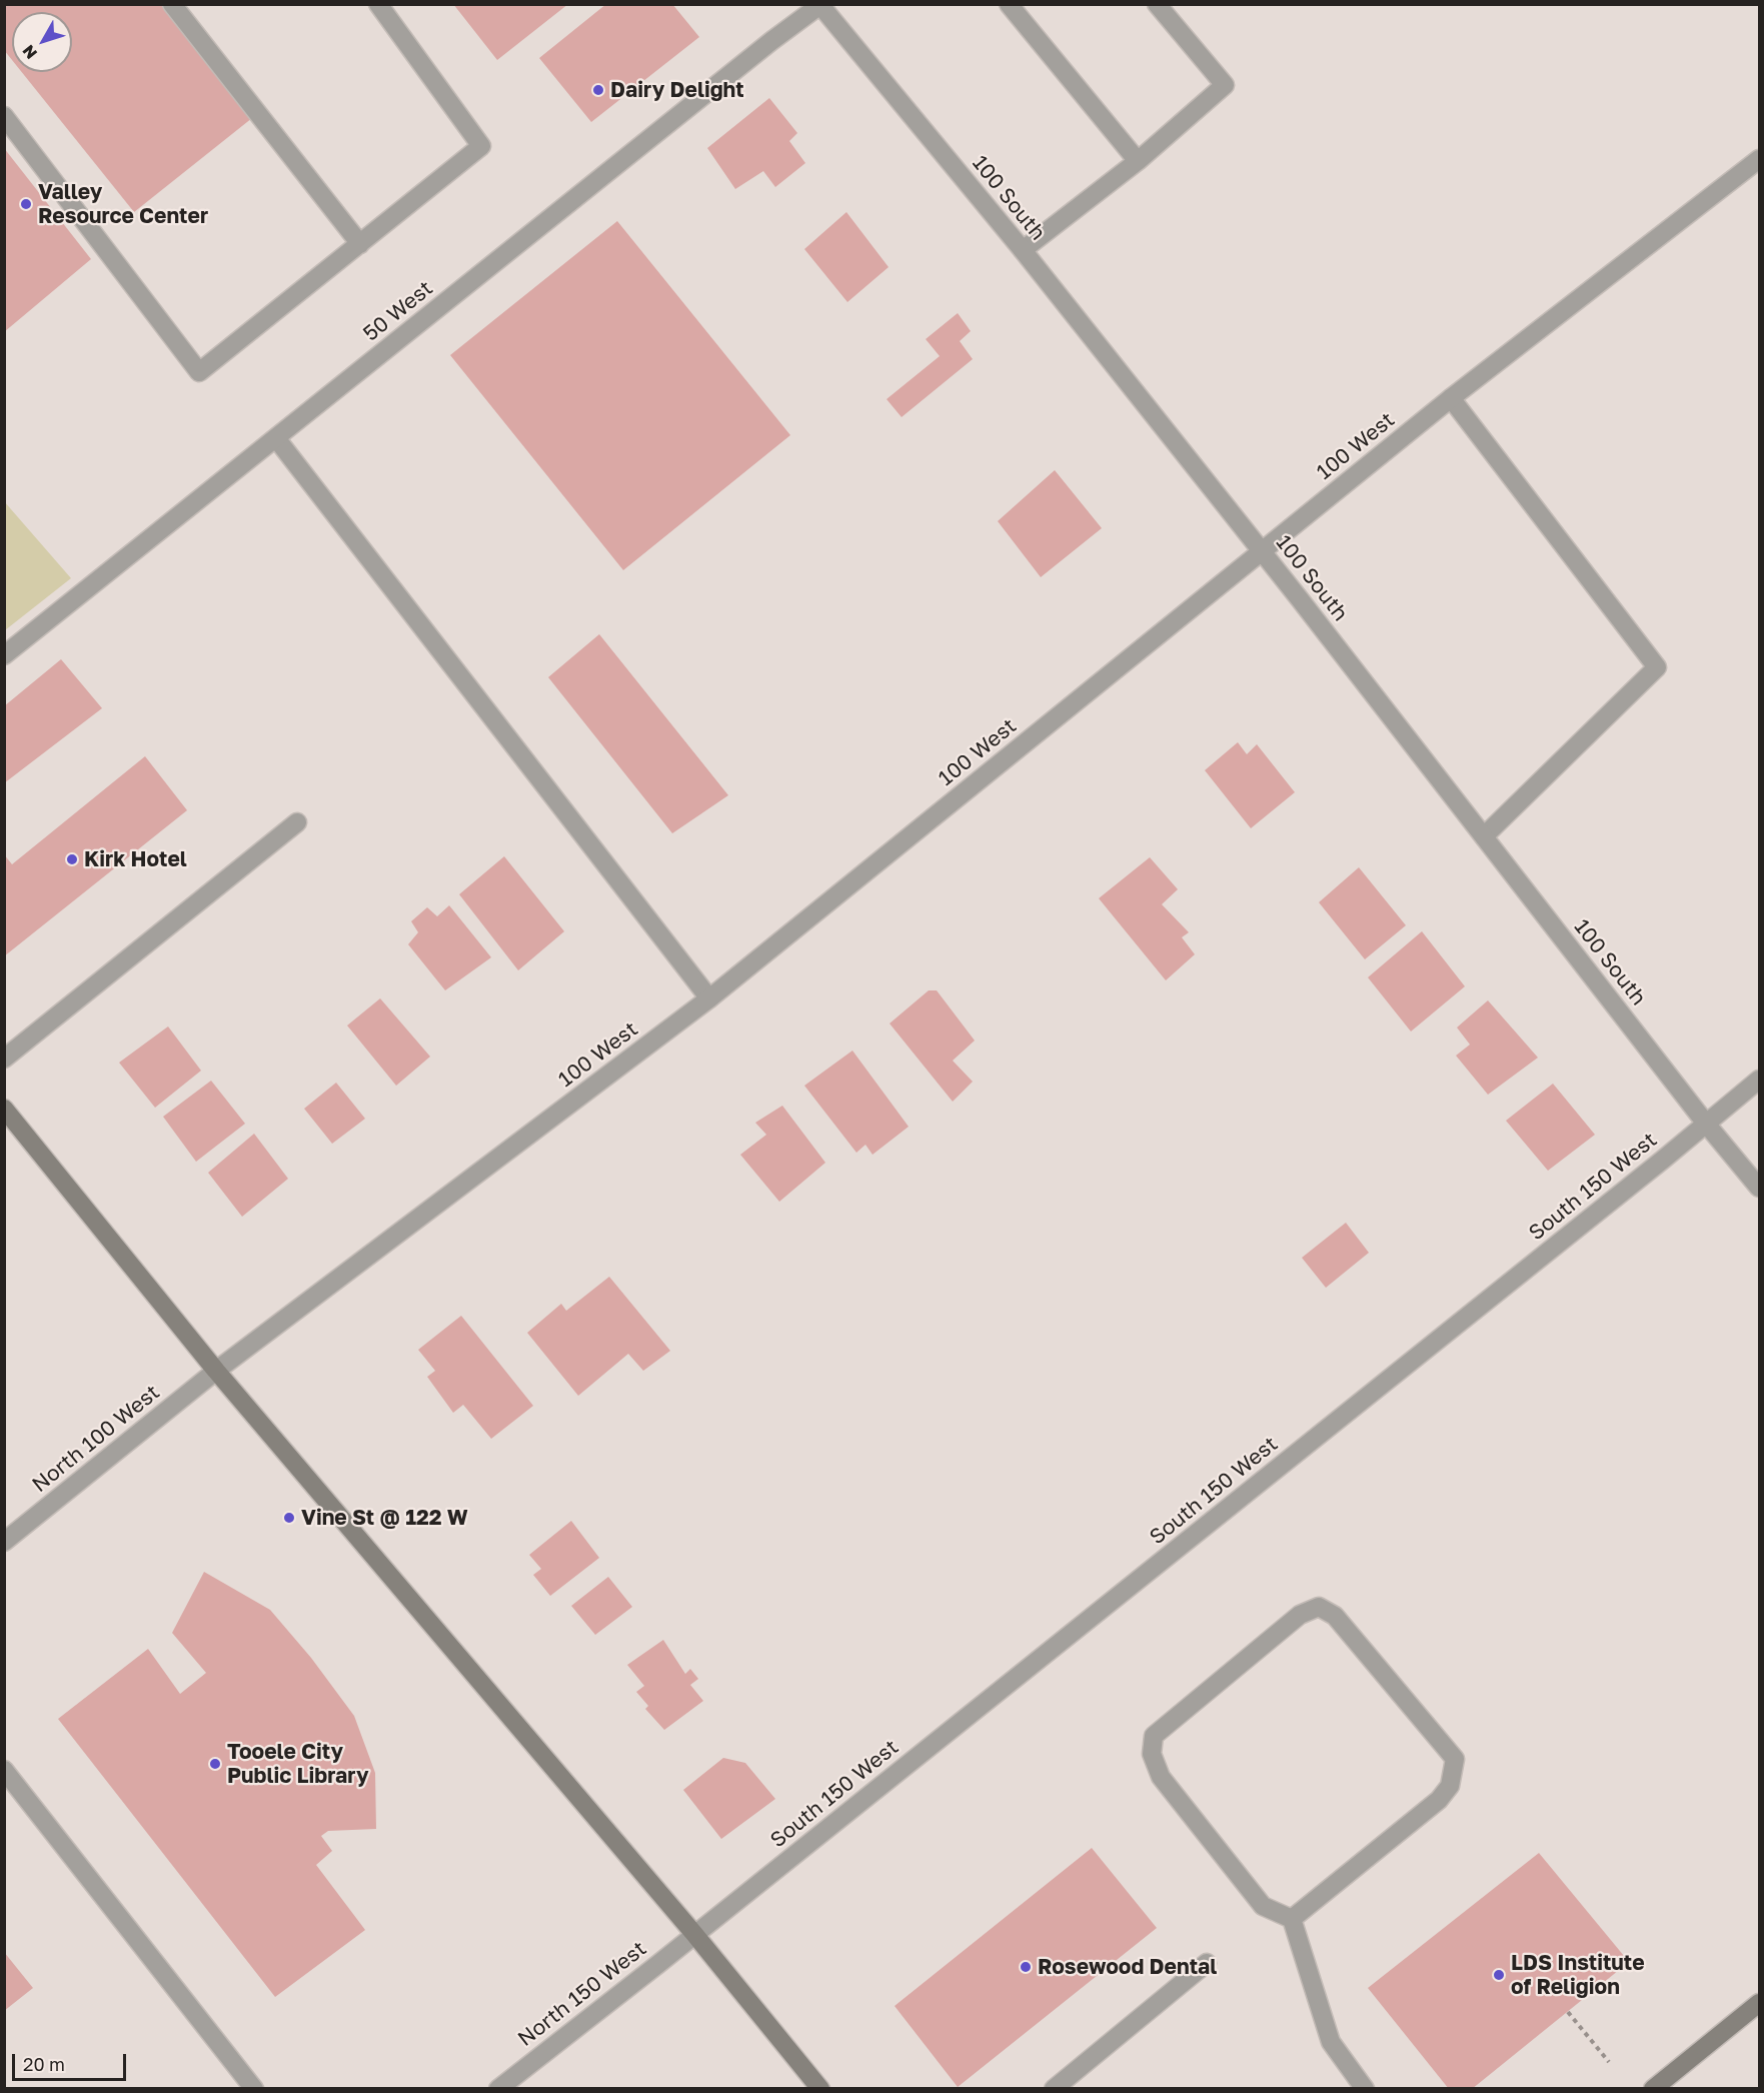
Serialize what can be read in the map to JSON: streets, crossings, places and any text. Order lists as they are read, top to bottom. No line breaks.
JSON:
{"streets":{"street":["100 South","50 West","100 West","South 150 West","North 100 West","North 150 West"]},"crossings":[["100 South","50 West"],["100 South","100 West"],["100 South","South 150 West"],["100 West","North 100 West"],["South 150 West","North 150 West"]],"places":["Dairy Delight","Valley Resource Center","Kirk Hotel","Vine St @ 122 W","Tooele City Public Library","Rosewood Dental","LDS Institute of Religion"],"scale_bar":"20 m","north":"bottom left"}
